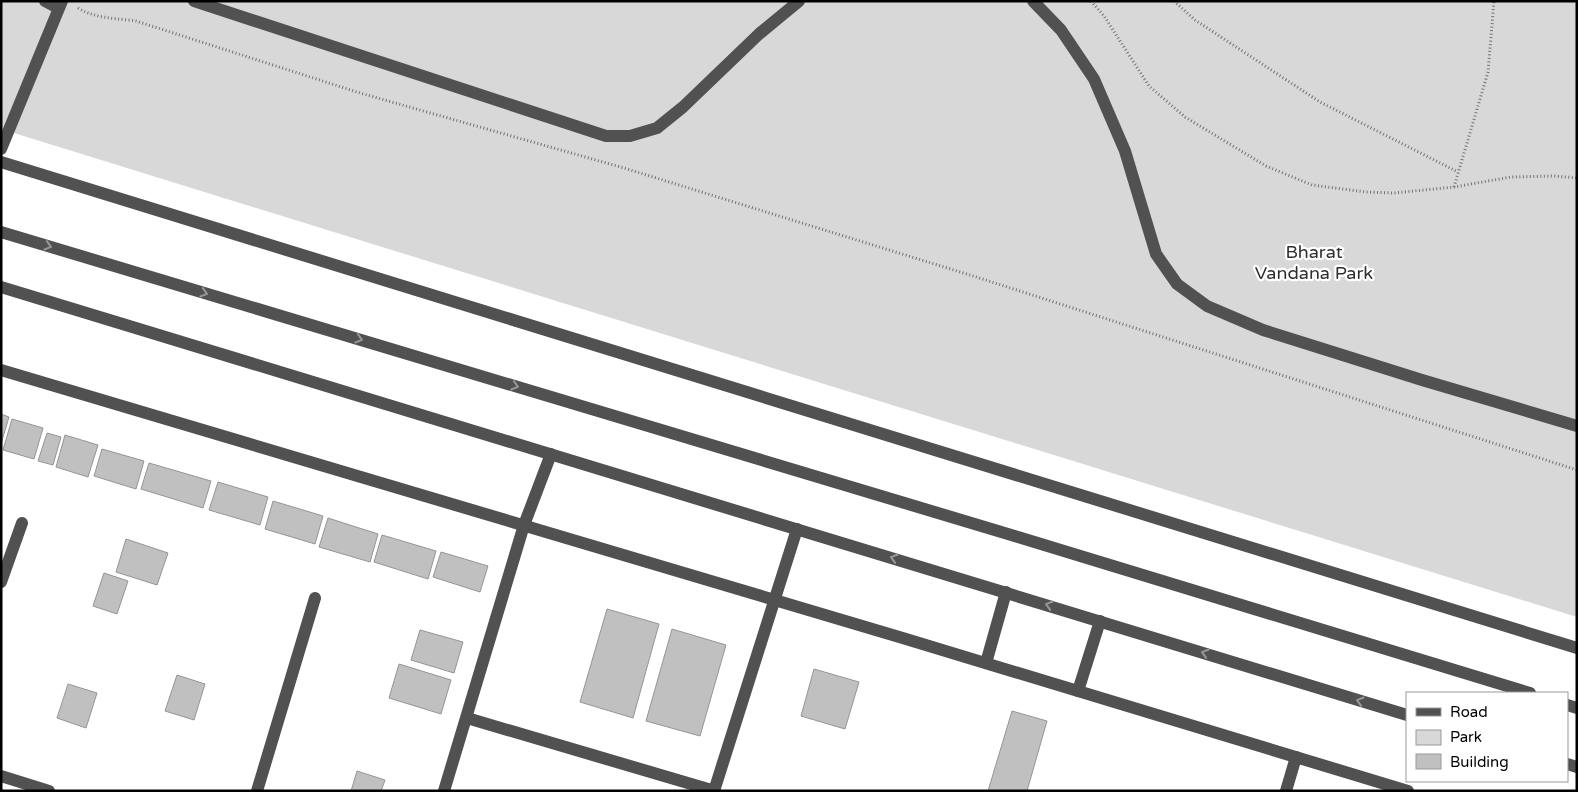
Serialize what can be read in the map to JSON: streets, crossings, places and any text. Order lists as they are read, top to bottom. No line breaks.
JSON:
{"parks":["Bharat Vandana Park"],"legend":["Road","Park","Building"]}
